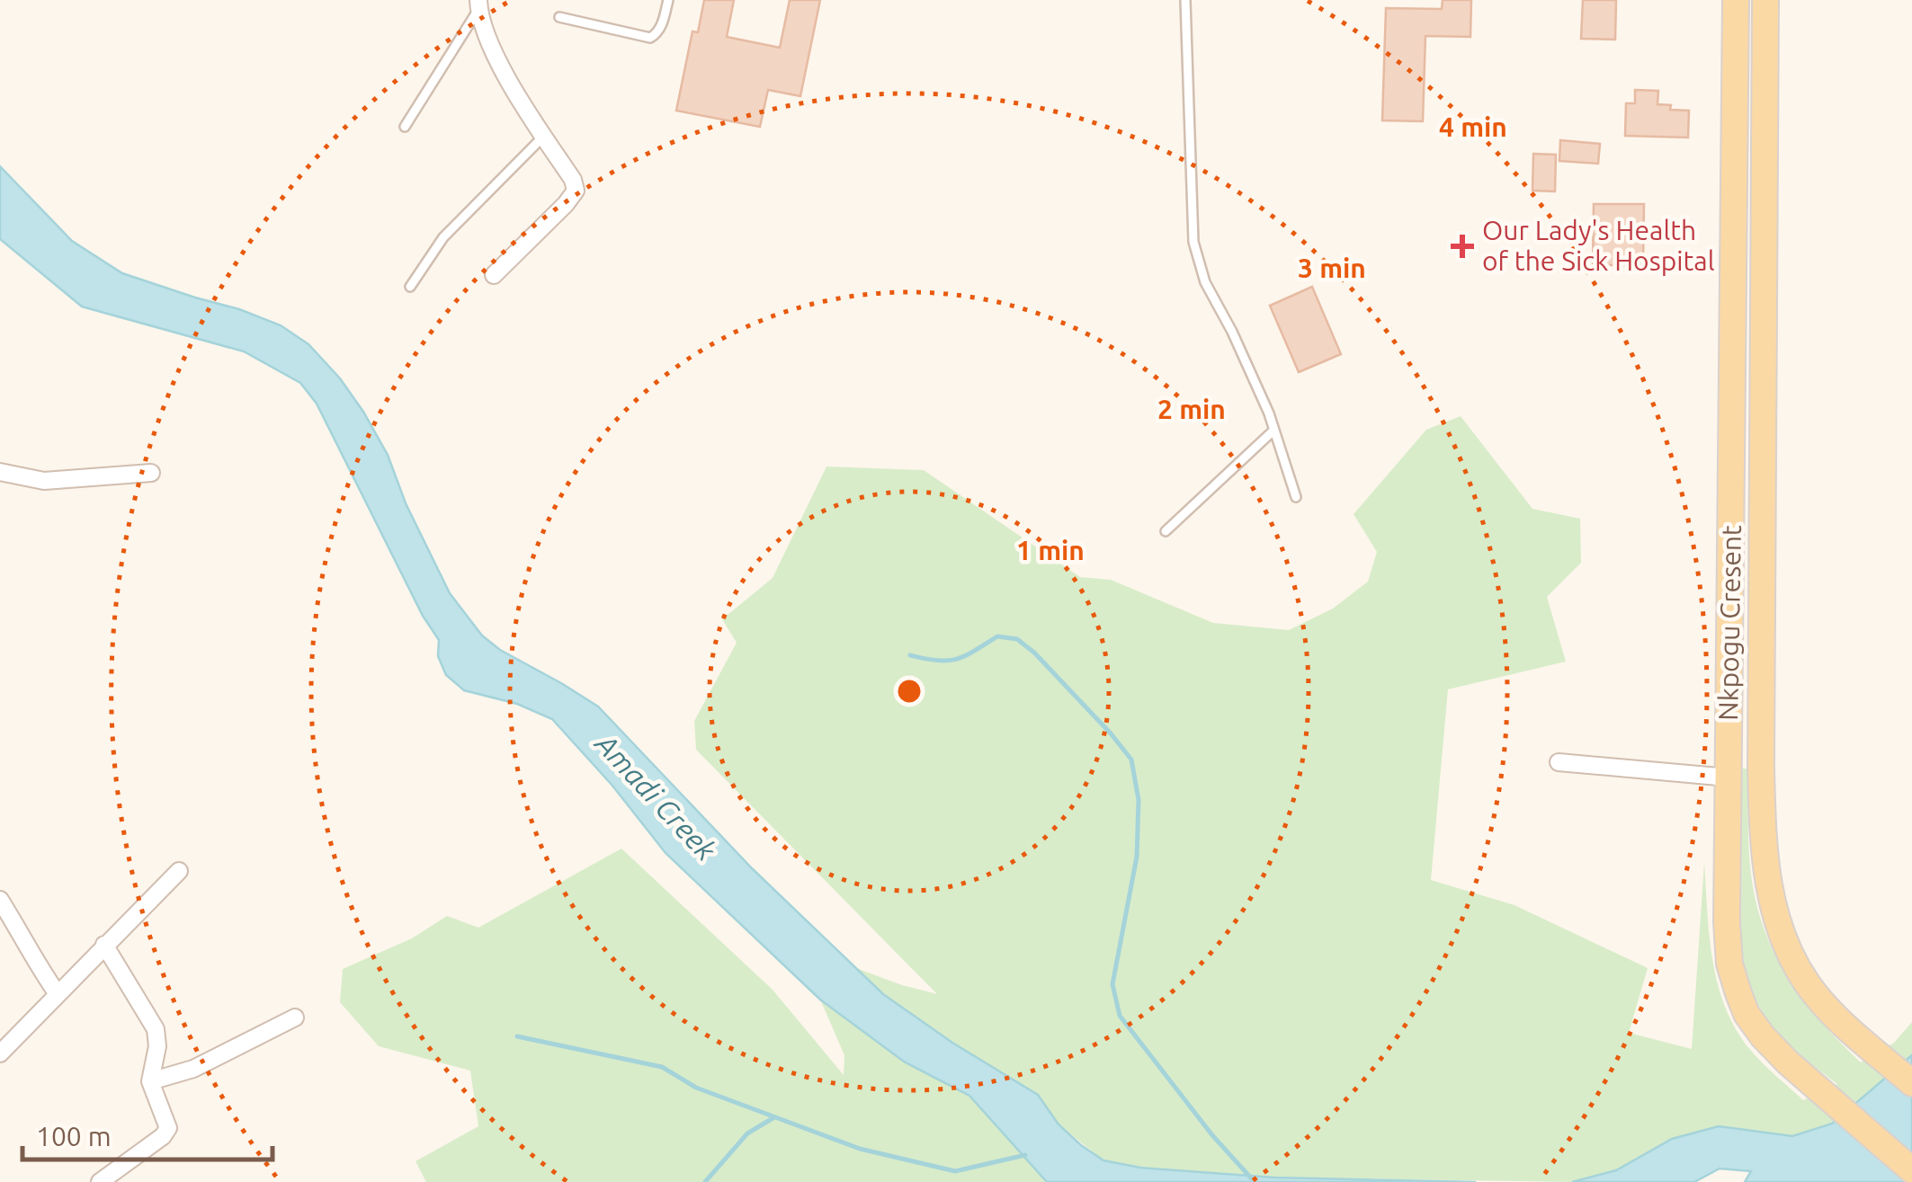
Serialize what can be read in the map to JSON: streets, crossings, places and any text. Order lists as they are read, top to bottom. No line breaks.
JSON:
{"streets":{"main road":["Nkpogu Cresent"]},"water":["Amadi Creek"],"places":{"health":["Our Lady's Health of the Sick Hospital"]},"scale_bar":"100 m","rings":["4 min","3 min","2 min","1 min"]}
